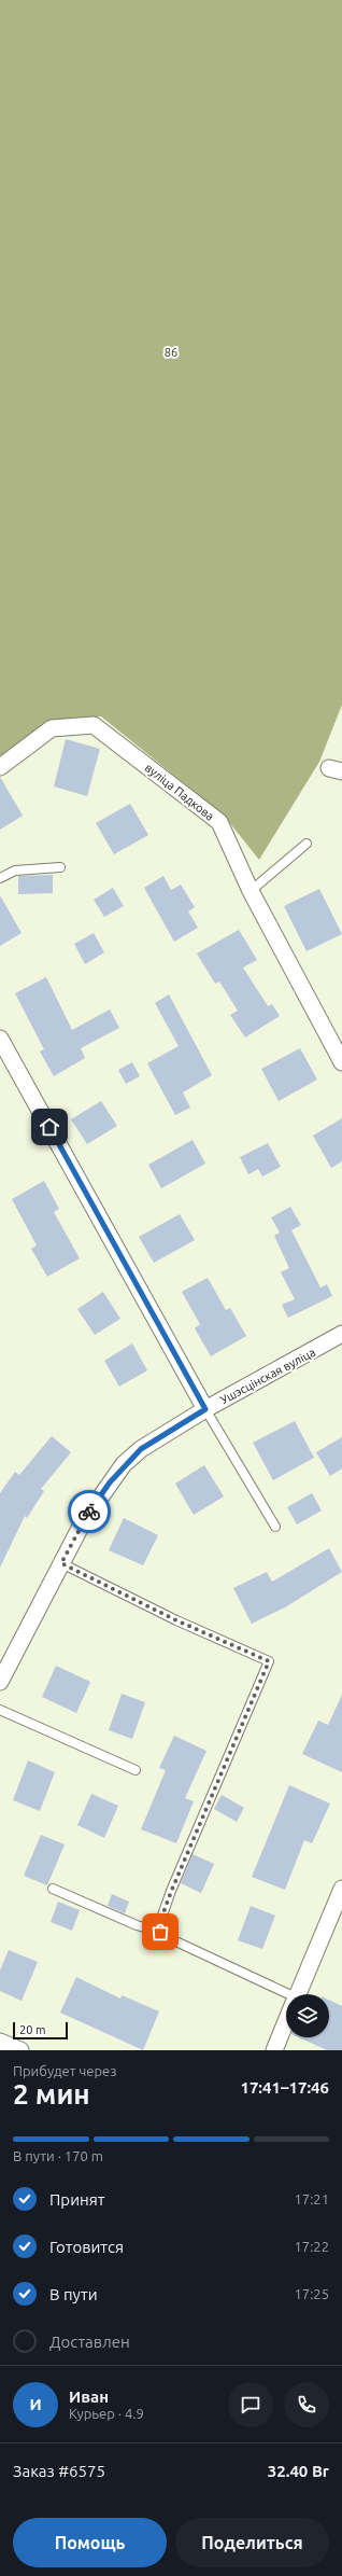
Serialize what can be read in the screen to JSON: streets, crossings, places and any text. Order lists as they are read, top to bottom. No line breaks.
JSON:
{"streets":{"street":["вуліца Падкова","Ушэсцінская вуліца"]},"parks":["86"],"scale_bar":"20 m","page":{"scale":"20 m","heading":["2 мин","Прибудет через","17:41–17:46"],"panel":["Иван","Курьер · 4.9","Заказ #6575","32.40 Br"],"bar":"В пути · 170 m","list":[["Принят","17:21"],["Готовится","17:22"],["В пути","17:25"],"Доставлен"],"round":"И","buttons":["Помощь","Поделиться"]}}
